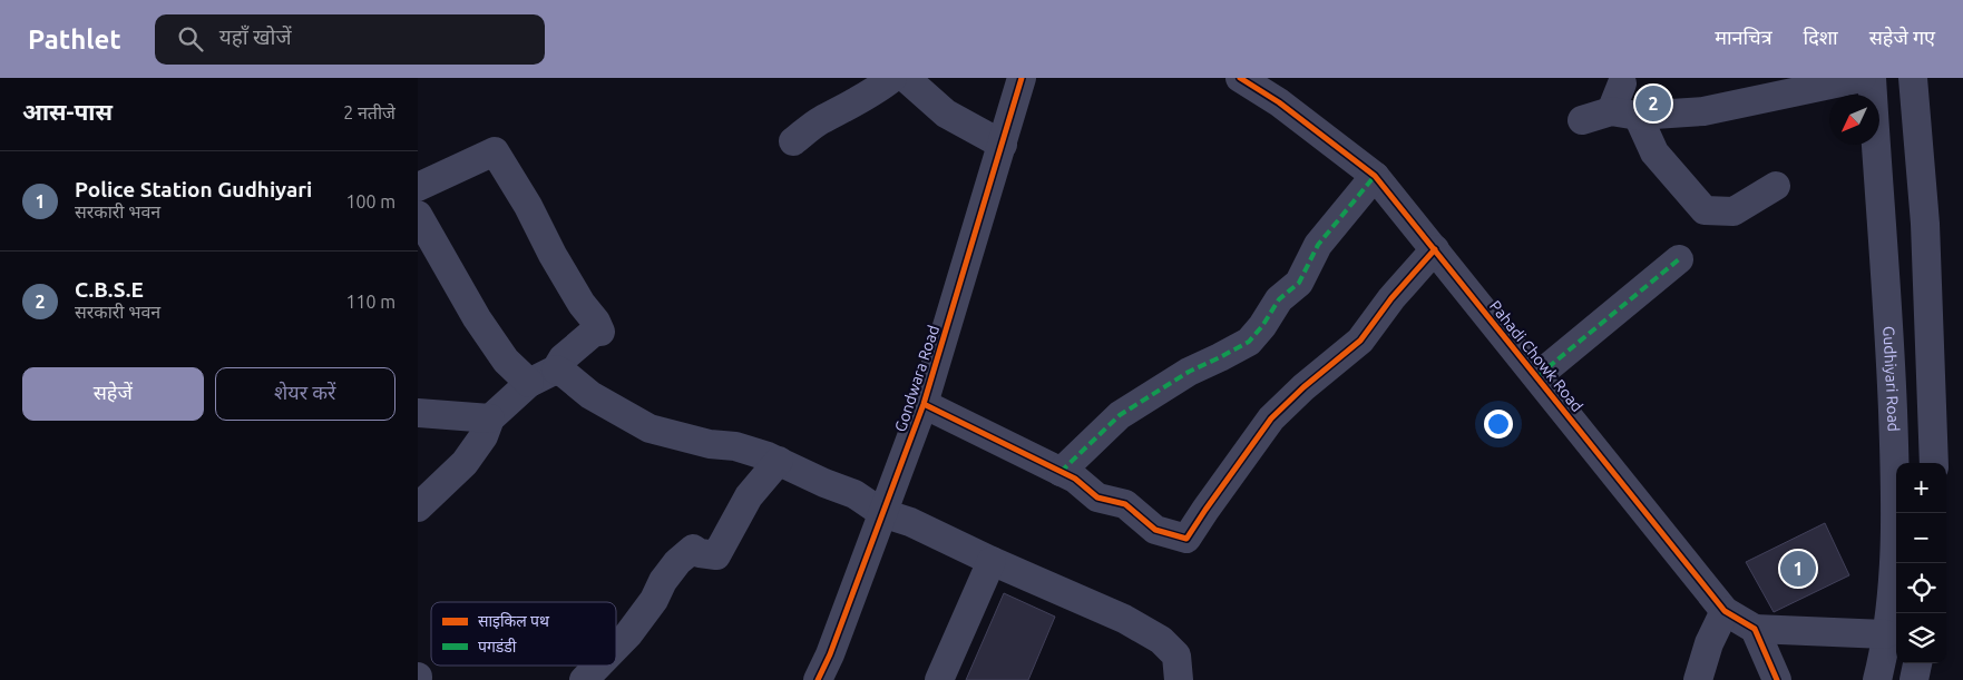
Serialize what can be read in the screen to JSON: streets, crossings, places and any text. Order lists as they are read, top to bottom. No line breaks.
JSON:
{"streets":{"street":["Pahadi Chowk Road","Gondwara Road","Gudhiyari Road"]},"legend":["साइकिल पथ","पगडंडी"],"north":"bottom left","page":{"header":"Pathlet","search":"यहाँ खोजें","nav":["मानचित्र","दिशा","सहेजे गए"],"heading":["आस-पास","2 नतीजे"],"pins":["2","1"],"list":[{"mark":"1","name":"Police Station Gudhiyari","note":"सरकारी भवन","value":"100 m"},{"mark":"2","name":"C.B.S.E","note":"सरकारी भवन","value":"110 m"}],"buttons":["सहेजें","शेयर करें"],"map_buttons":["+","−"]}}
